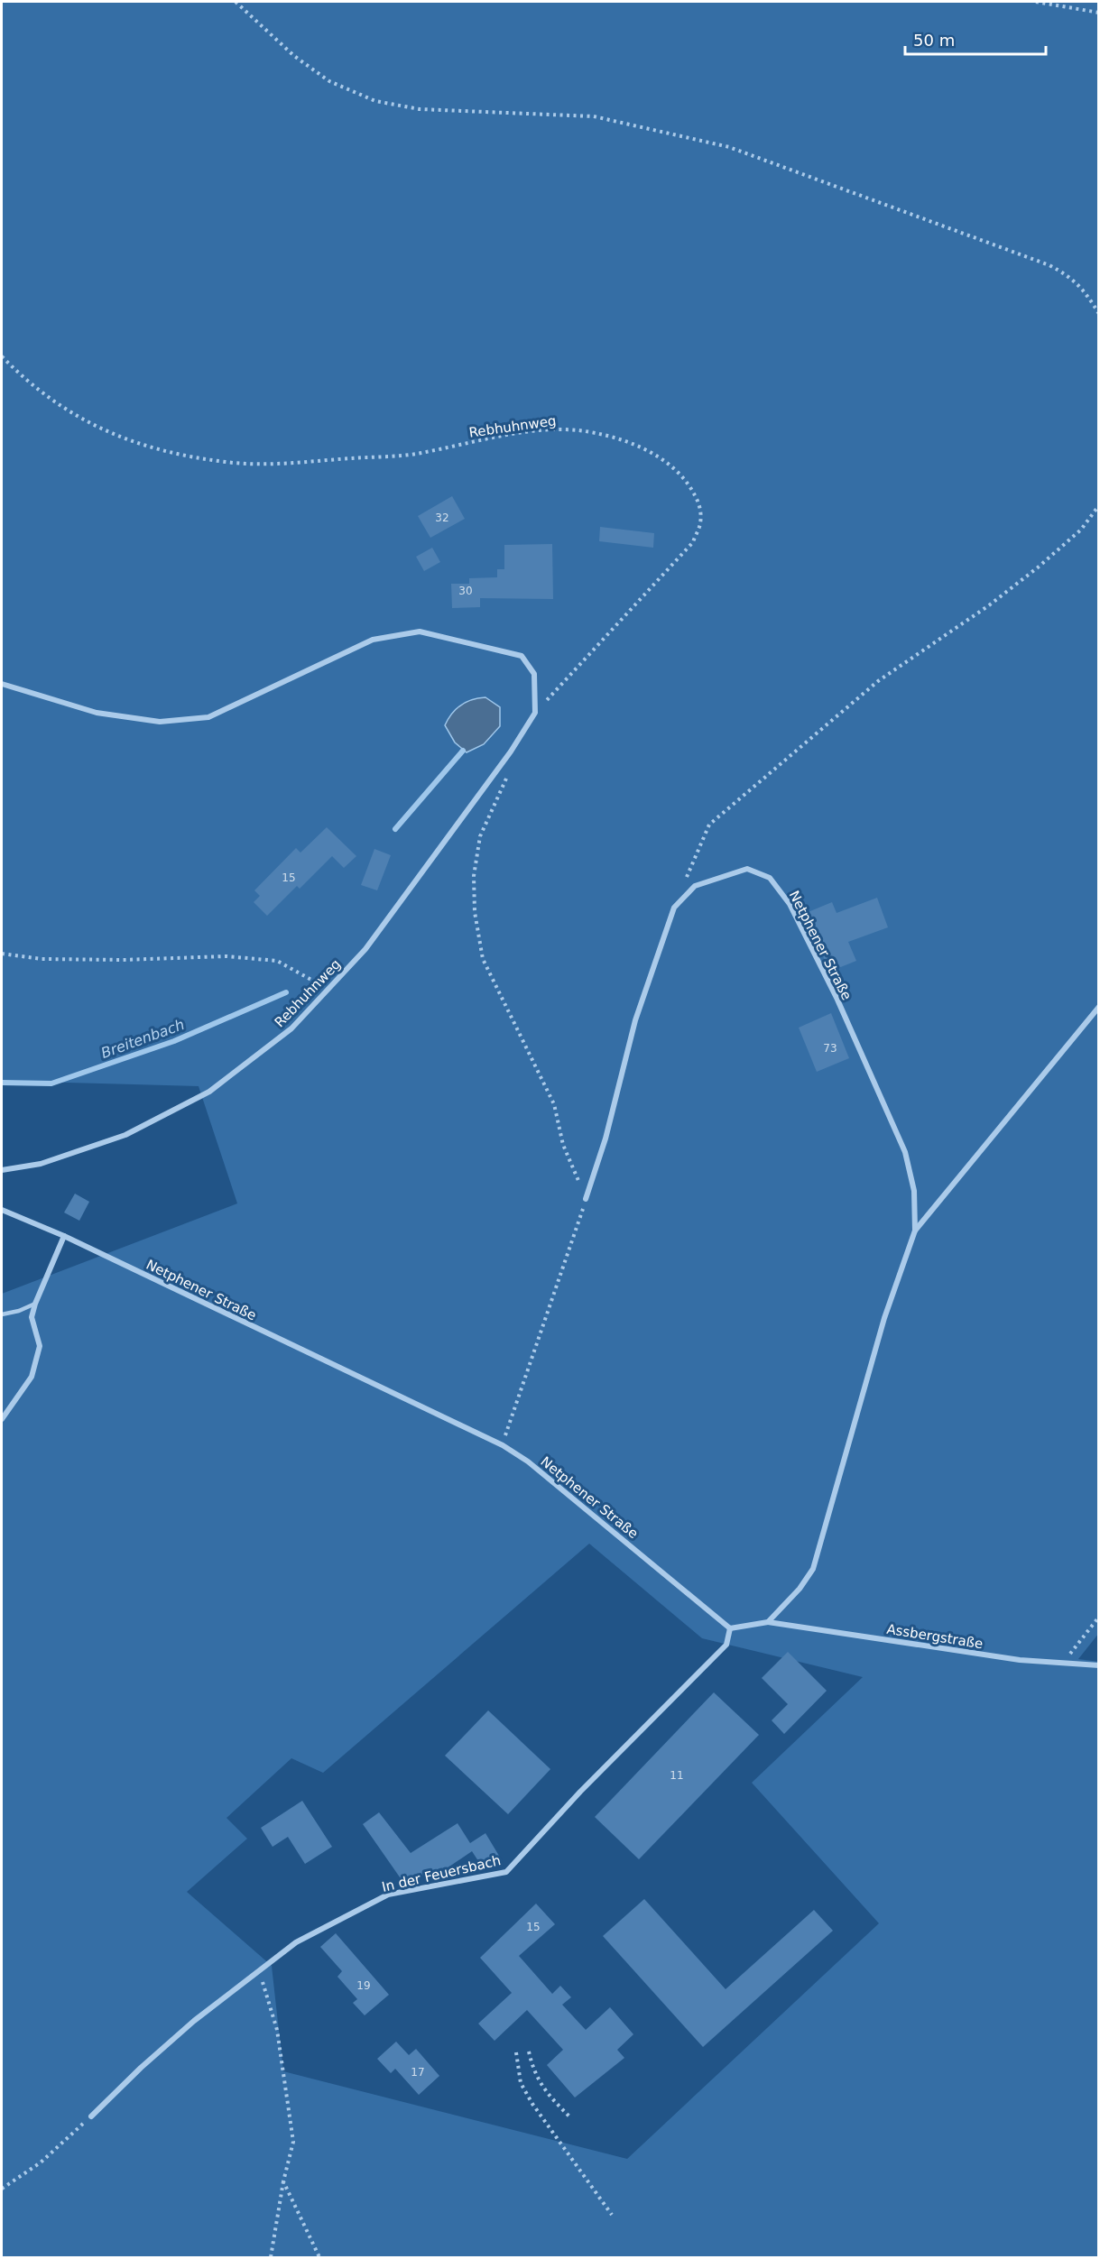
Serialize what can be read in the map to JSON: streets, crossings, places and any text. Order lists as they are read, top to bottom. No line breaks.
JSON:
{"streets":{"street":["Rebhuhnweg","Netphener Straße","Assbergstraße","In der Feuersbach"]},"crossings":[["Netphener Straße","Assbergstraße"],["Netphener Straße","In der Feuersbach"]],"water":["Breitenbach"],"house_numbers":["32","30","15","73","11","15","19","17"],"scale_bar":"50 m"}
